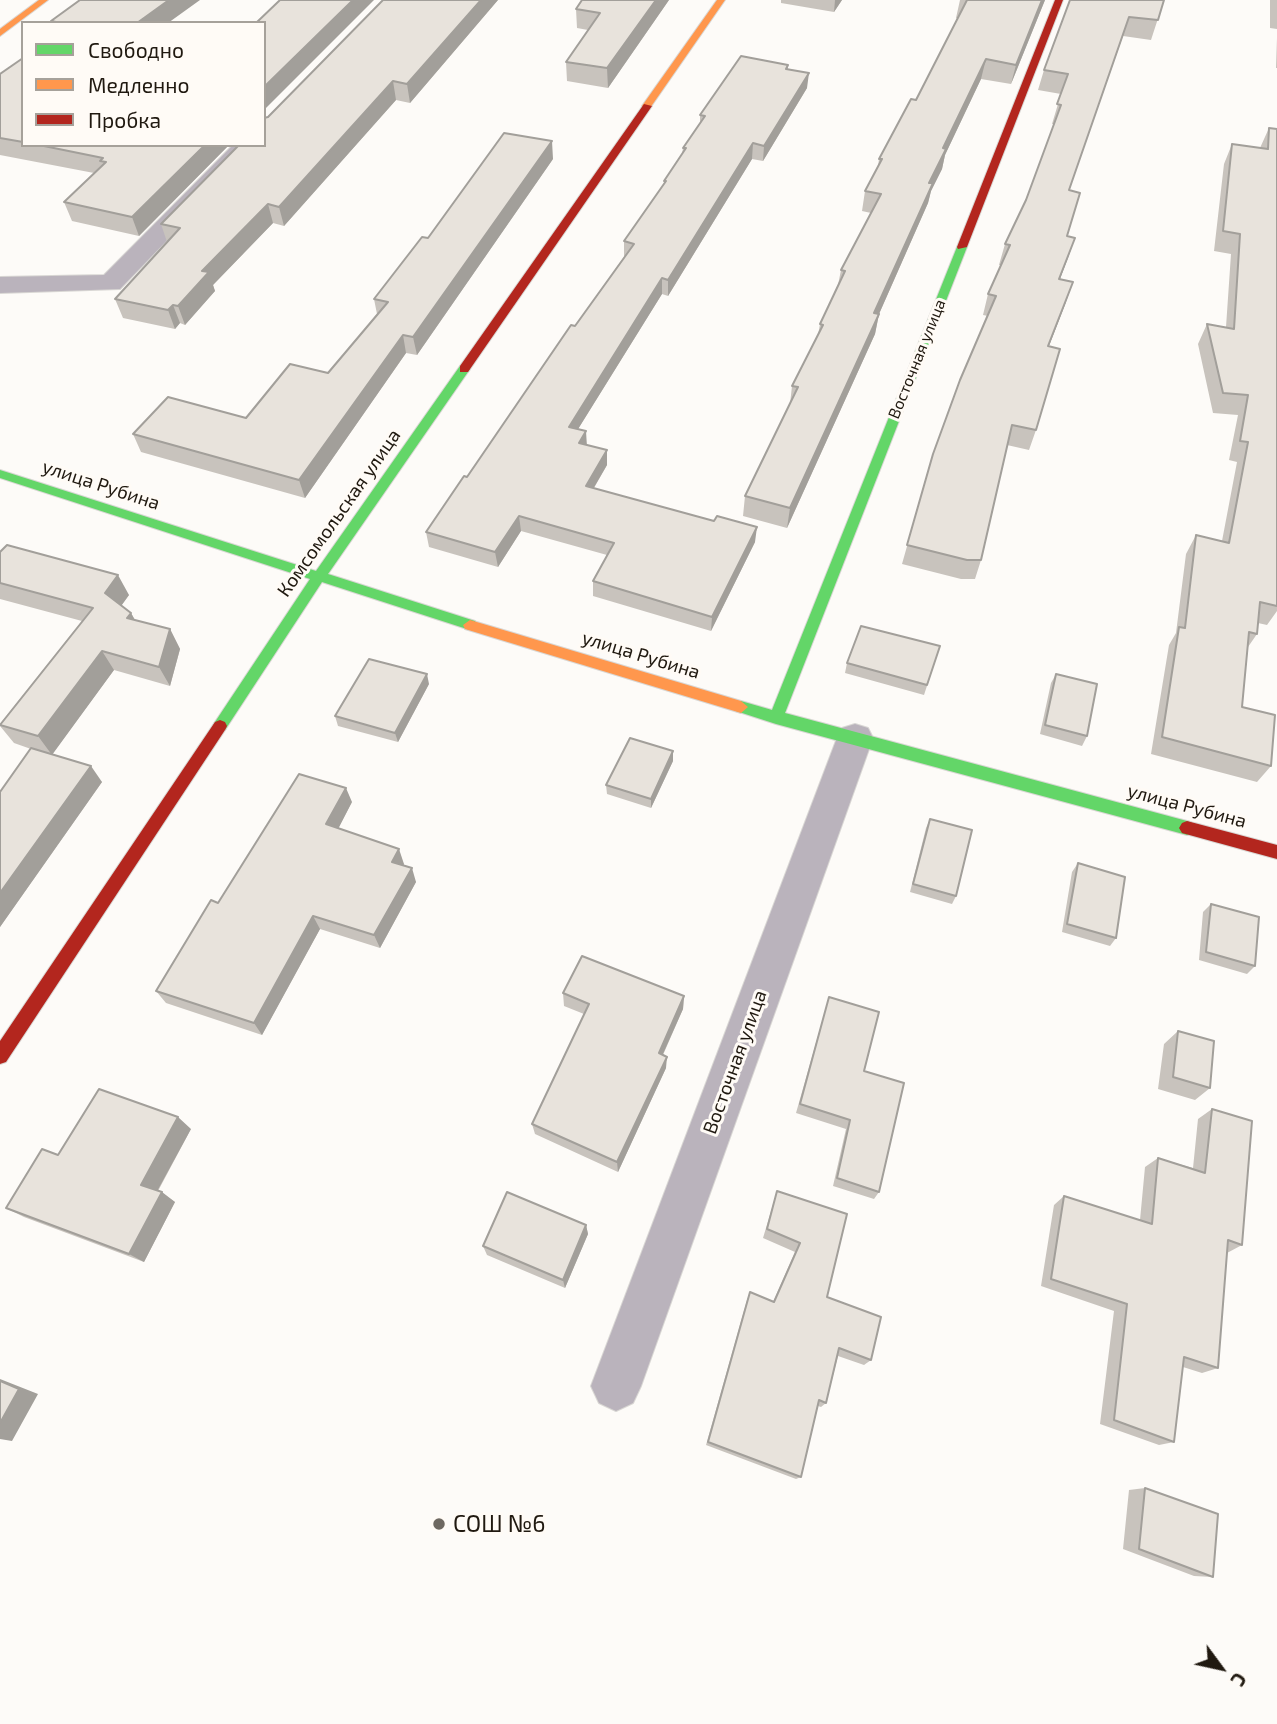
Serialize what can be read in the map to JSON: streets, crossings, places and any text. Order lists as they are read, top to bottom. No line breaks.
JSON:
{"streets":{"street":["Восточная улица","улица Рубина","Комсомольская улица"]},"crossings":[["Восточная улица","улица Рубина"],["улица Рубина","Комсомольская улица"]],"places":["СОШ №6"],"legend":["Свободно","Медленно","Пробка"],"north":"bottom right"}
